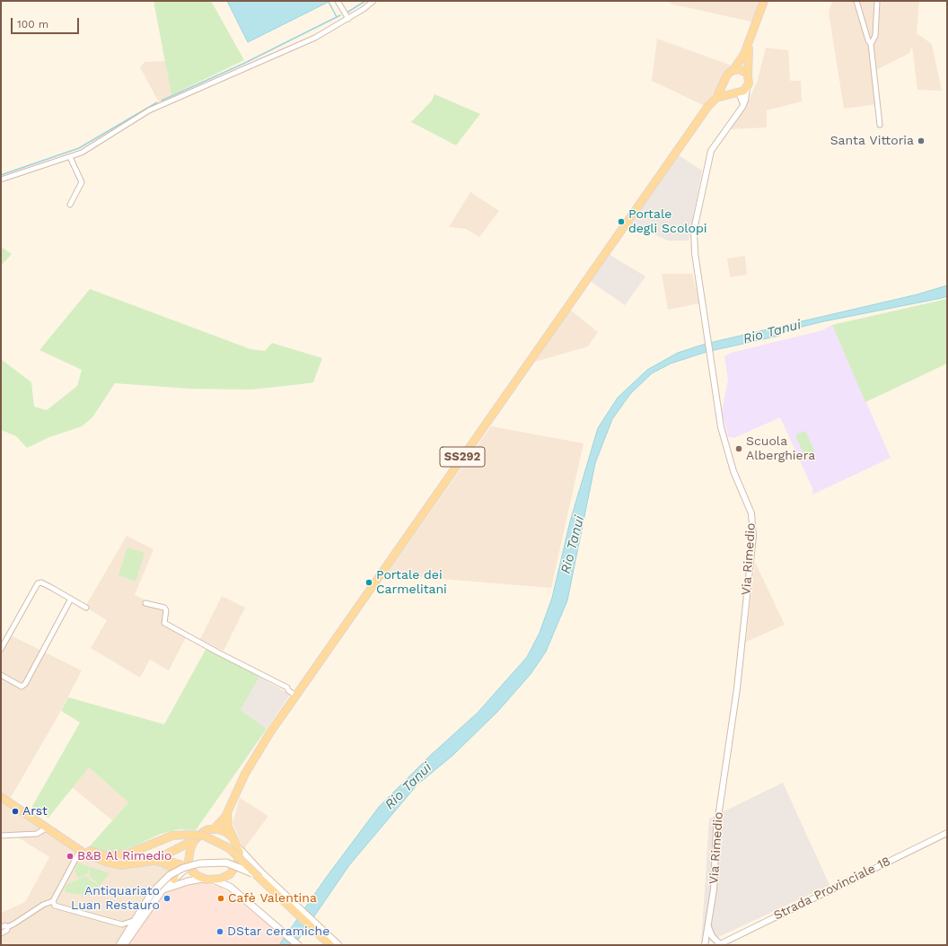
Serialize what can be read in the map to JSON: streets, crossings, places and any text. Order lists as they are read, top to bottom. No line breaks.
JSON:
{"streets":{"main road":["SS292"],"street":["Via Rimedio","Strada Provinciale 18"]},"crossings":[["SS292","Via Rimedio"]],"water":["Rio Tanui"],"places":["Santa Vittoria","Portale degli Scolopi","Scuola Alberghiera","Portale dei Carmelitani","Arst","B&B Al Rimedio","Antiquariato Luan Restauro","Cafè Valentina","DStar ceramiche"],"scale_bar":"100 m"}
